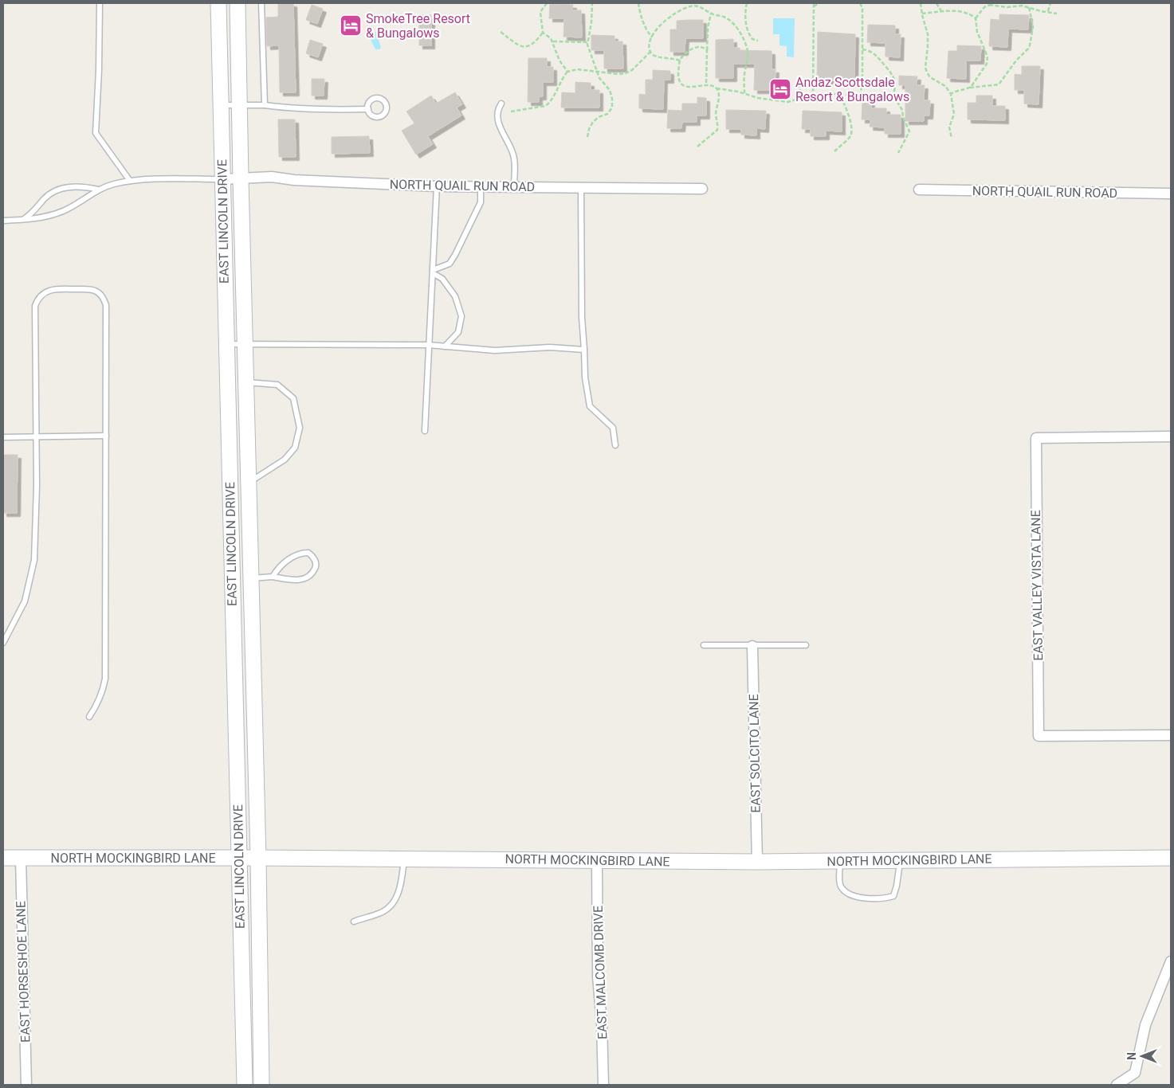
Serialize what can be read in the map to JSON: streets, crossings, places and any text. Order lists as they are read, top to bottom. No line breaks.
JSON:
{"streets":{"main road":["EAST LINCOLN DRIVE","NORTH MOCKINGBIRD LANE"],"street":["NORTH QUAIL RUN ROAD","EAST VALLEY VISTA LANE","EAST SOLCITO LANE","EAST HORSESHOE LANE","EAST MALCOMB DRIVE"]},"crossings":[["NORTH QUAIL RUN ROAD","EAST LINCOLN DRIVE"],["EAST LINCOLN DRIVE","NORTH MOCKINGBIRD LANE"],["EAST SOLCITO LANE","NORTH MOCKINGBIRD LANE"],["NORTH MOCKINGBIRD LANE","EAST HORSESHOE LANE"],["NORTH MOCKINGBIRD LANE","EAST MALCOMB DRIVE"]],"places":{"hotel":["SmokeTree Resort & Bungalows","Andaz Scottsdale Resort & Bungalows"]},"north":"left"}
